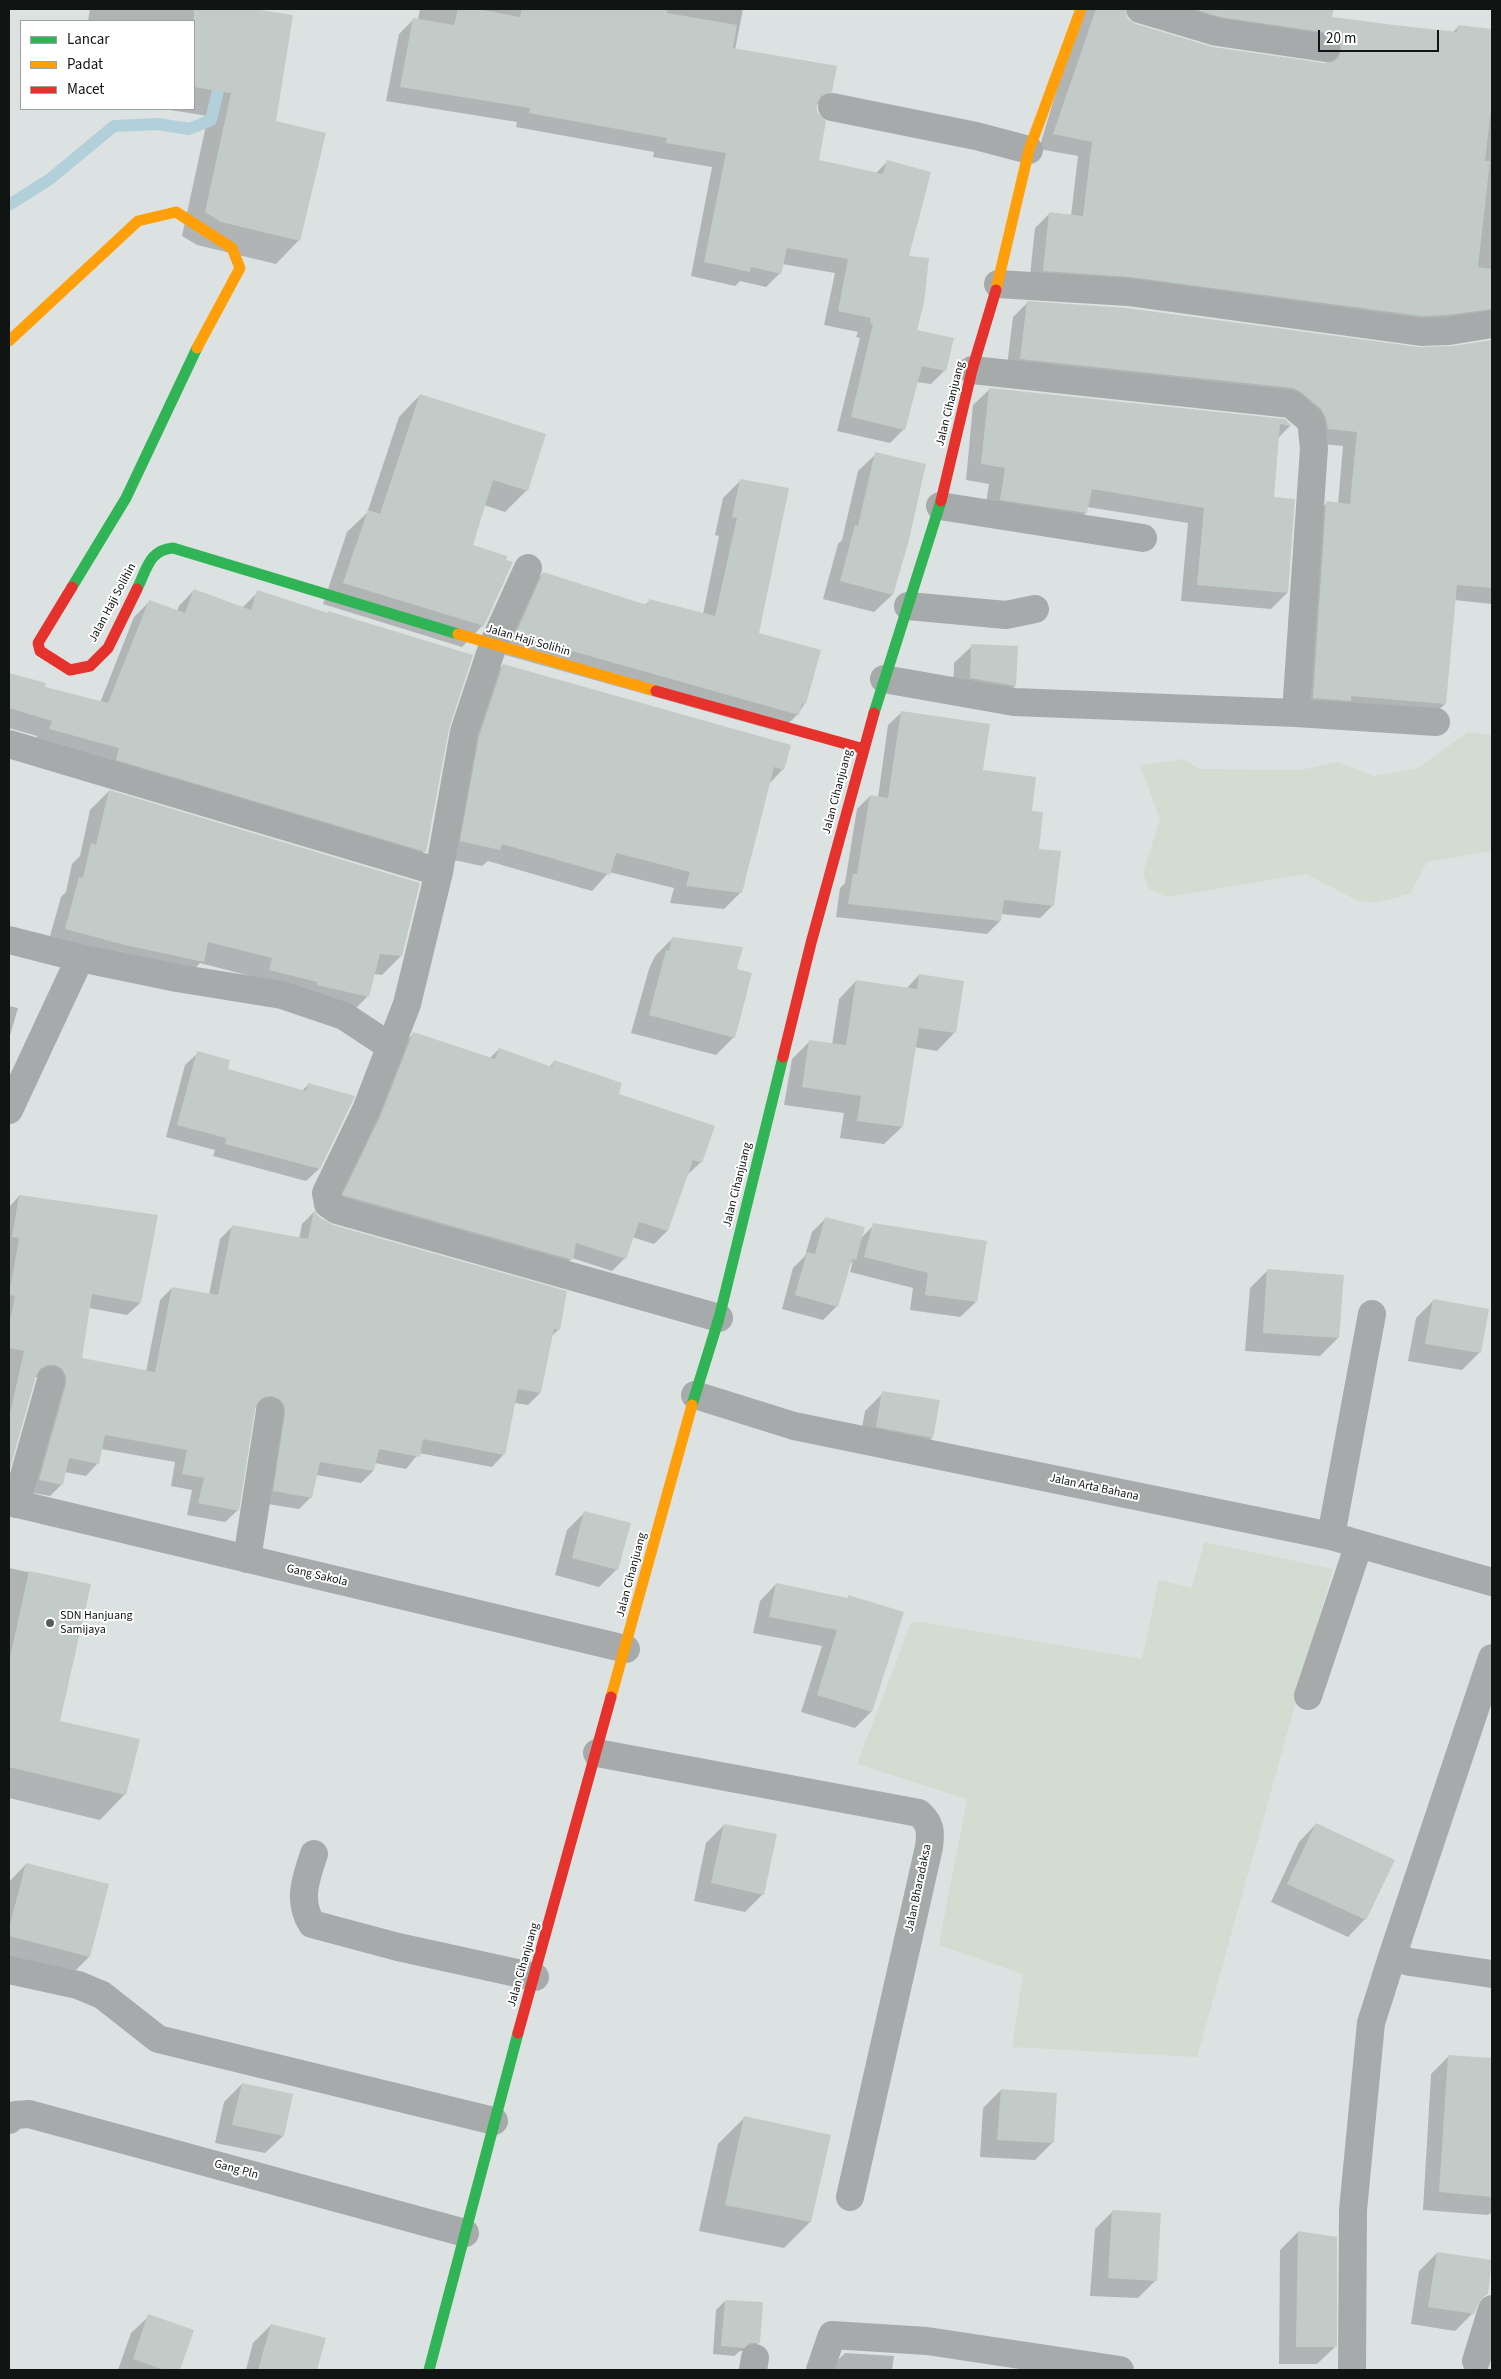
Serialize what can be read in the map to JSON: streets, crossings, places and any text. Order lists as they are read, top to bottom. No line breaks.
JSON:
{"streets":{"main road":["Jalan Cihanjuang","Jalan Haji Solihin"],"street":["Jalan Arta Bahana","Gang Sakola","Jalan Bharadaksa","Gang Pln"]},"crossings":[["Jalan Cihanjuang","Jalan Haji Solihin"],["Jalan Cihanjuang","Jalan Arta Bahana"],["Jalan Cihanjuang","Gang Sakola"],["Jalan Cihanjuang","Jalan Bharadaksa"],["Jalan Cihanjuang","Gang Pln"]],"places":["SDN Hanjuang Samijaya"],"legend":["Lancar","Padat","Macet"],"scale_bar":"20 m"}
